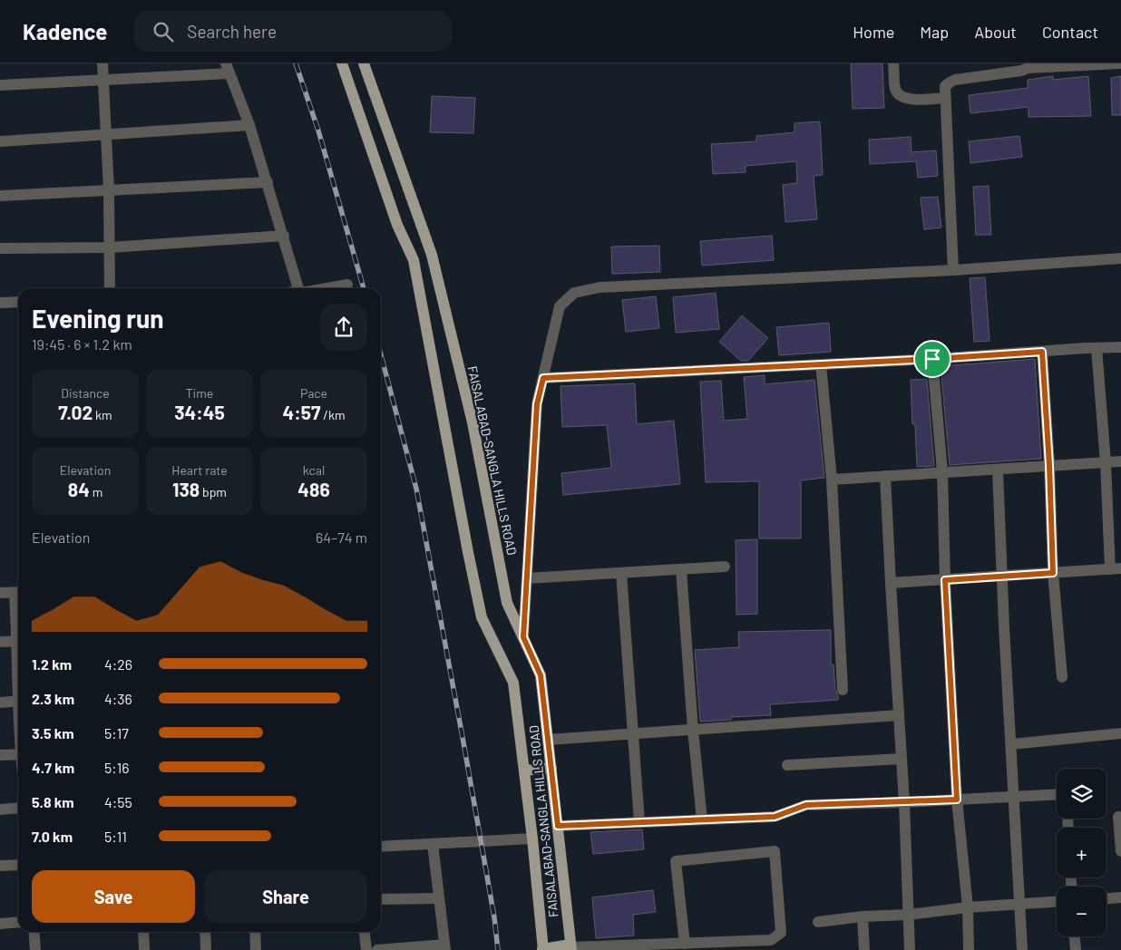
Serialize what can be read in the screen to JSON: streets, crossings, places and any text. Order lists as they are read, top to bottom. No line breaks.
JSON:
{"streets":{"main road":["FAISALABAD-SANGLA HILLS ROAD"]},"page":{"header":"Kadence","search":"Search here","nav":["Home","Map","About","Contact"],"heading":["Evening run","19:45 · 6 × 1.2 km"],"stats":[["Distance","7.02 km"],["Time","34:45"],["Pace","4:57 /km"],["Elevation","84 m"],["Heart rate","138 bpm"],["kcal","486"]],"chart":["Elevation","64–74 m"],"list":[{"name":"1.2 km","note":"4:26"},{"name":"2.3 km","note":"4:36"},{"name":"3.5 km","note":"5:17"},{"name":"4.7 km","note":"5:16"},{"name":"5.8 km","note":"4:55"},{"name":"7.0 km","note":"5:11"}],"map_buttons":["+","−"],"buttons":["Save","Share"]}}
